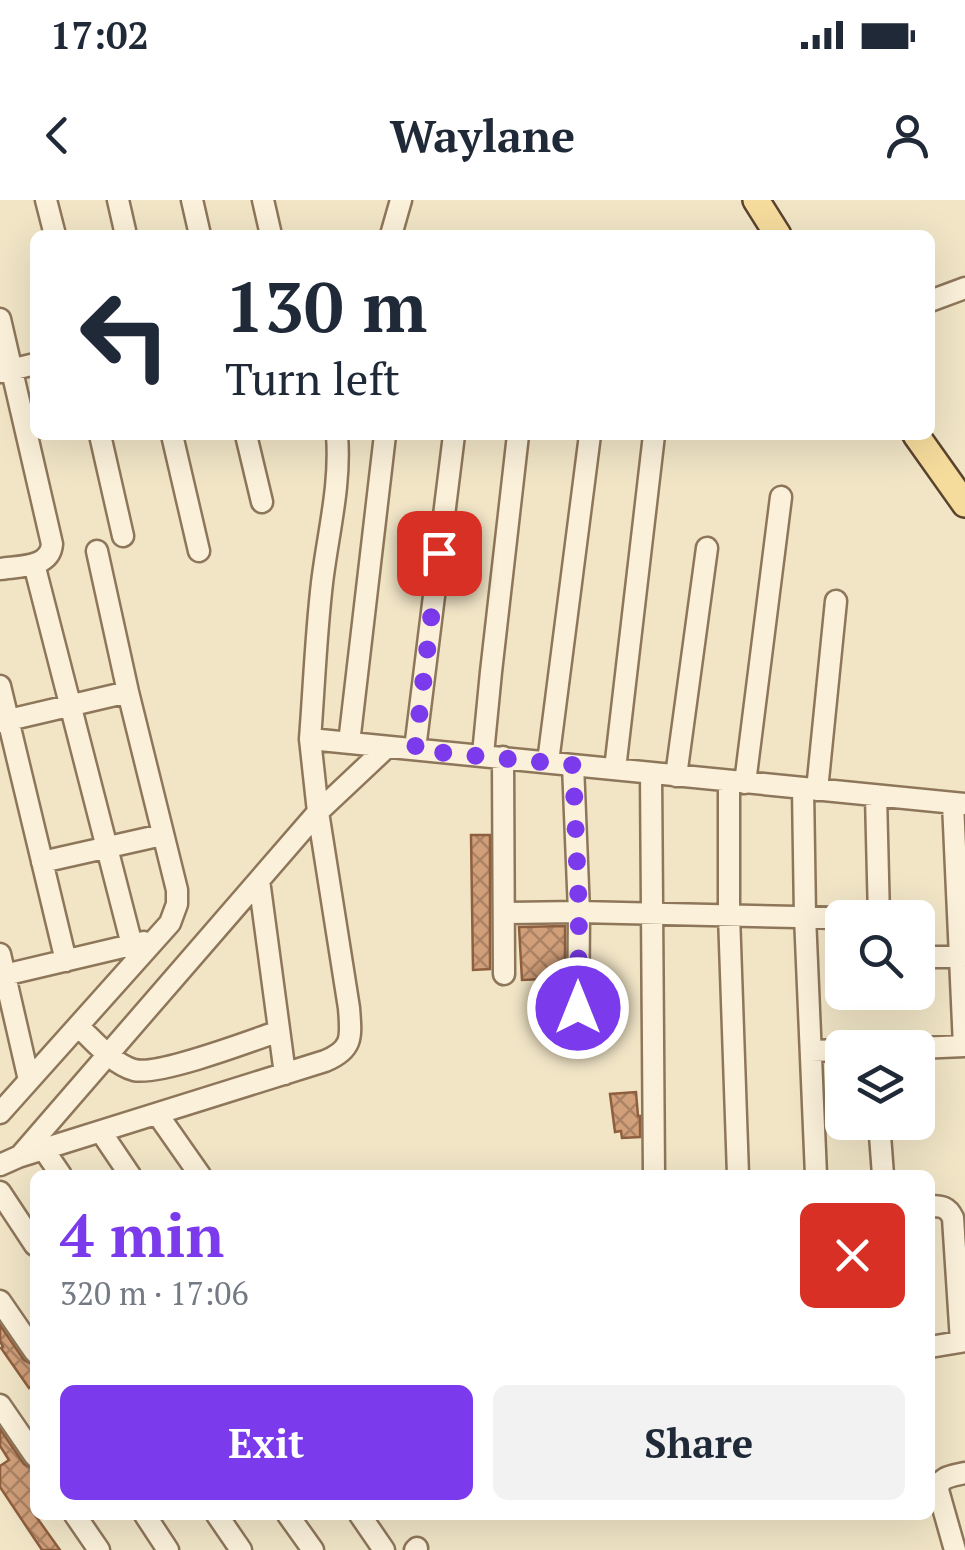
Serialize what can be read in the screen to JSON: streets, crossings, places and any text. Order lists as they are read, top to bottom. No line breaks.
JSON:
{"page":{"status":"17:02","header":"Waylane","turn":["130 m","Turn left"],"heading":["4 min","320 m · 17:06"],"buttons":["Exit","Share"]}}
